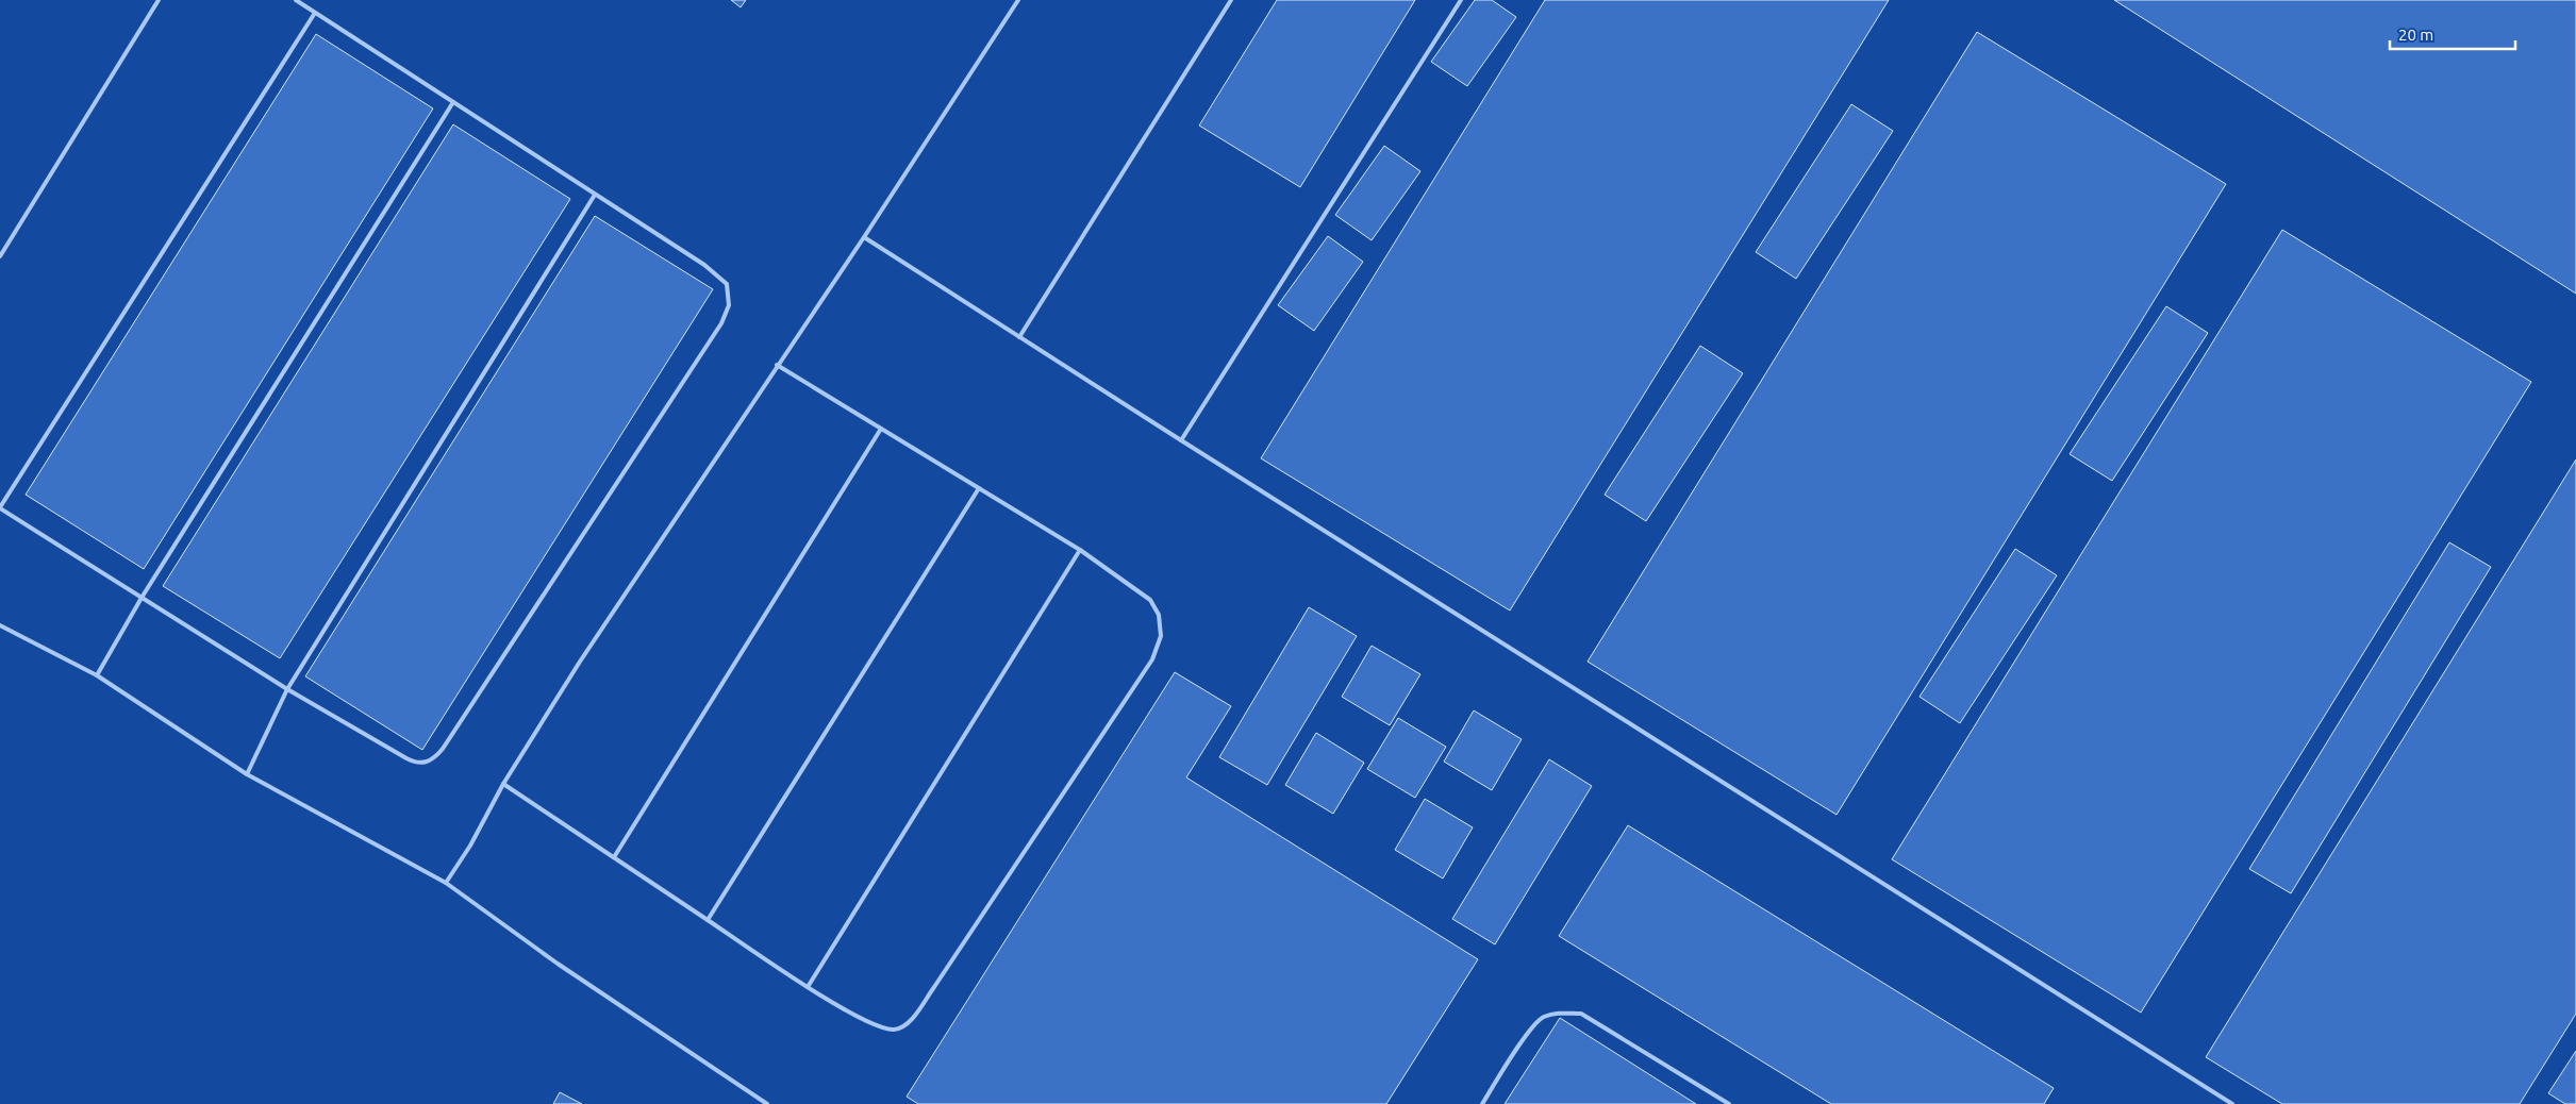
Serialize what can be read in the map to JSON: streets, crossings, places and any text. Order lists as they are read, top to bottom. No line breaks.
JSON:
{"scale_bar":"20 m"}
